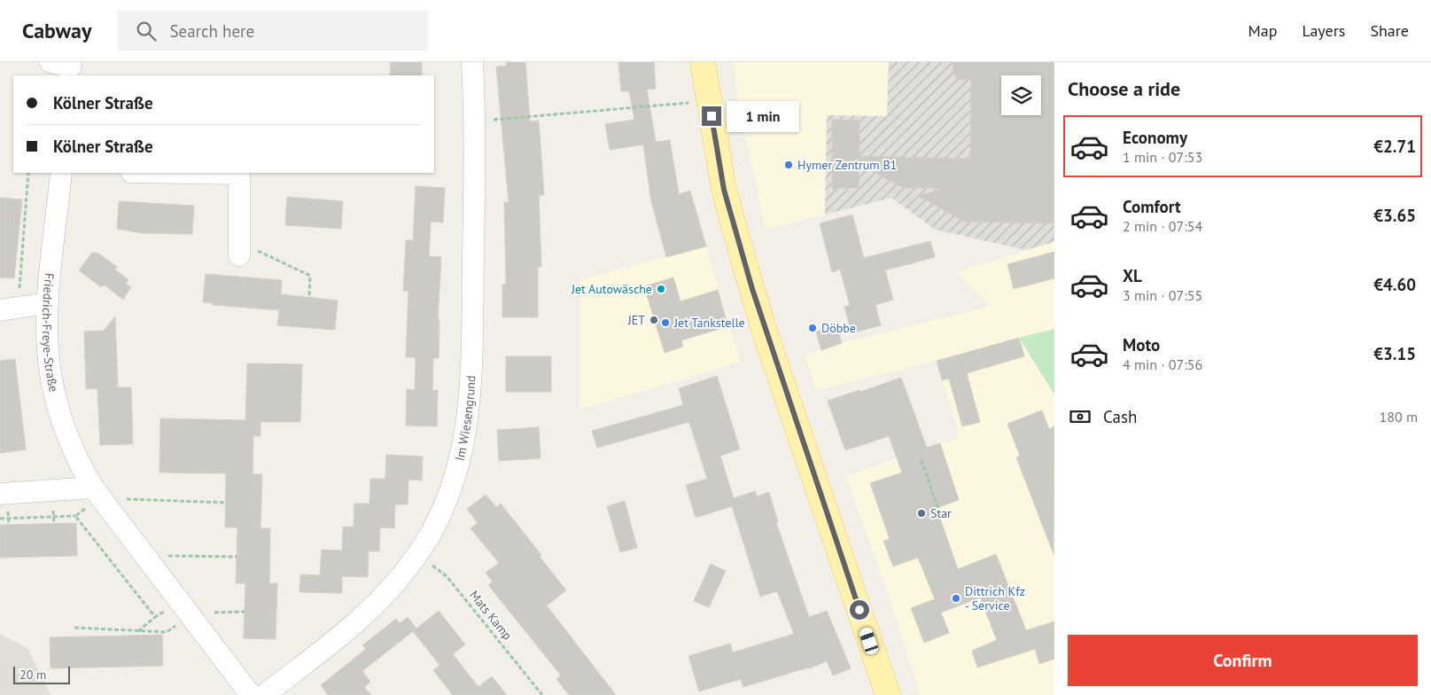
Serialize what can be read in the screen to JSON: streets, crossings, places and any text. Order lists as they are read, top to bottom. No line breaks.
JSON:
{"streets":{"street":["Friedrich-Freye-Straße","Im Wiesengrund"],"path":["Mats Kamp"]},"crossings":[["Im Wiesengrund","Mats Kamp"]],"places":["Hymer Zentrum B1","Jet Autowäsche","JET","Jet Tankstelle","Döbbe","Star","Dittrich Kfz - Service"],"scale_bar":"20 m","page":{"header":"Cabway","search":"Search here","nav":["Map","Layers","Share"],"heading":"Choose a ride","banner":["Kölner Straße","Kölner Straße"],"bubble":"1 min","list":[{"name":"Economy","note":"1 min · 07:53","value":"€2.71"},{"name":"Comfort","note":"2 min · 07:54","value":"€3.65"},{"name":"XL","note":"3 min · 07:55","value":"€4.60"},{"name":"Moto","note":"4 min · 07:56","value":"€3.15"}],"pay":["Cash","180 m"],"buttons":"Confirm","scale":"20 m"}}
